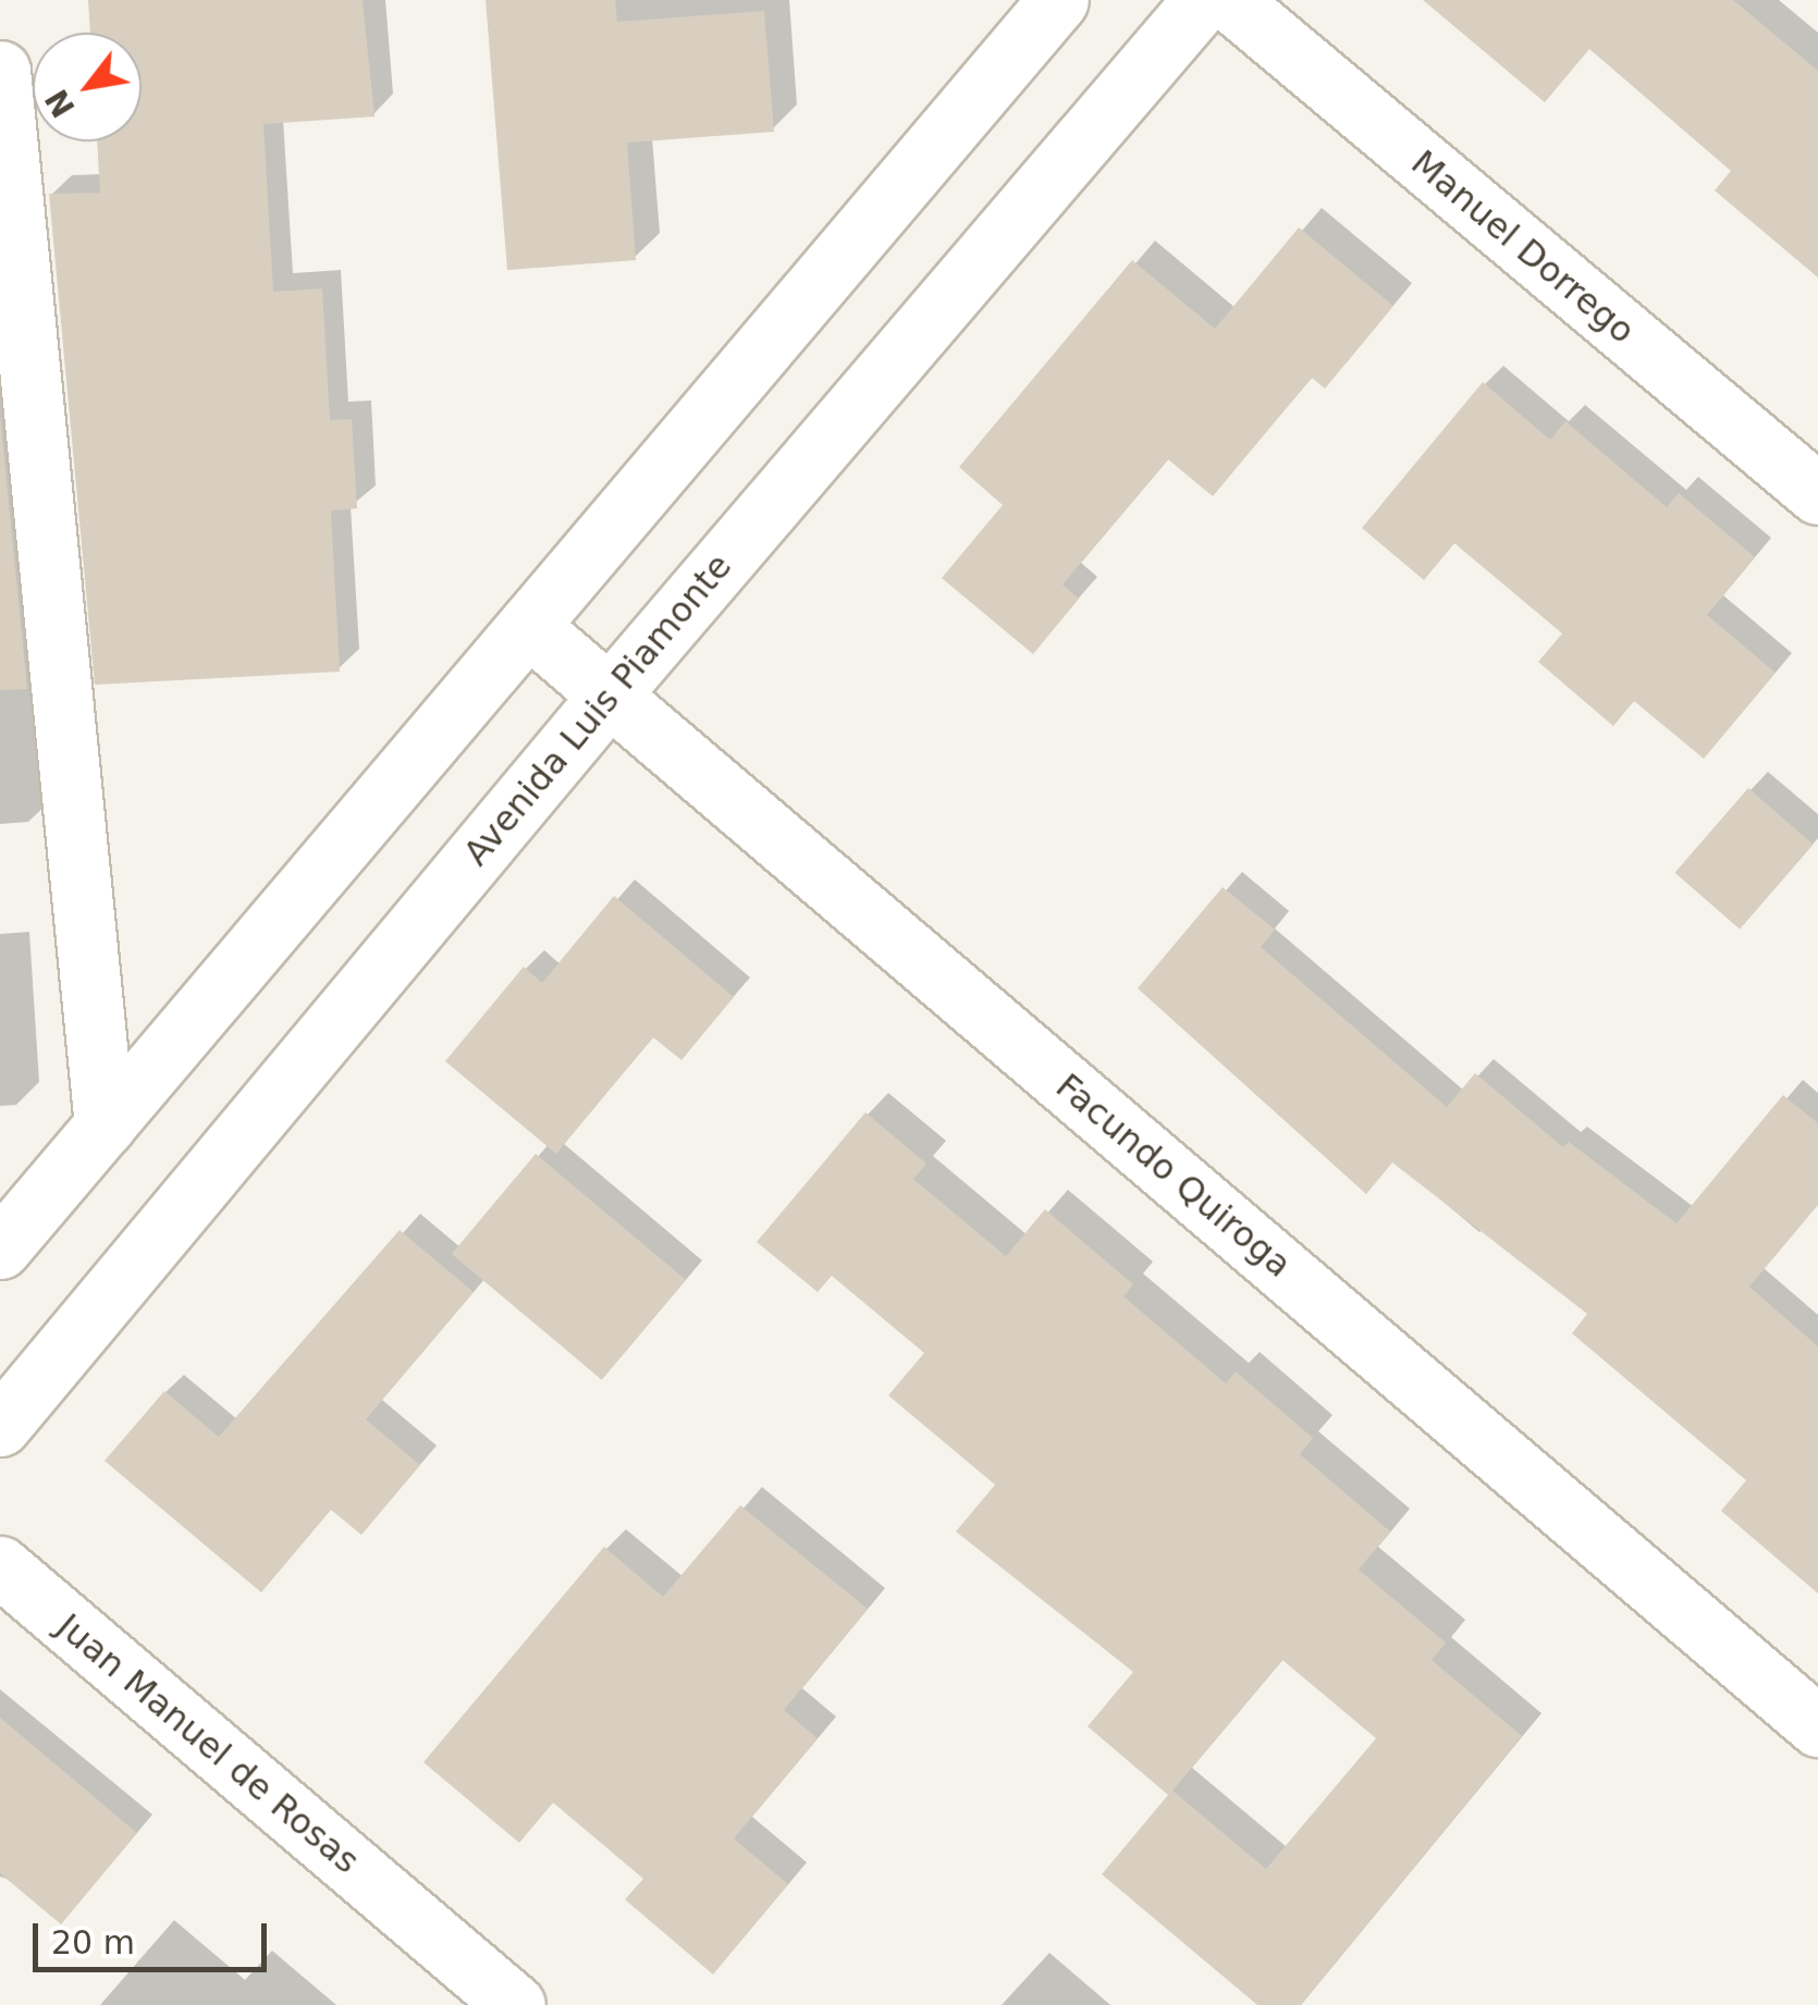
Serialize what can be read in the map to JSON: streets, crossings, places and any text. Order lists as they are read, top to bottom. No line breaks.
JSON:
{"streets":{"street":["Manuel Dorrego","Avenida Luis Piamonte","Facundo Quiroga","Juan Manuel de Rosas"]},"crossings":[["Avenida Luis Piamonte","Facundo Quiroga"]],"scale_bar":"20 m","north":"bottom left"}
